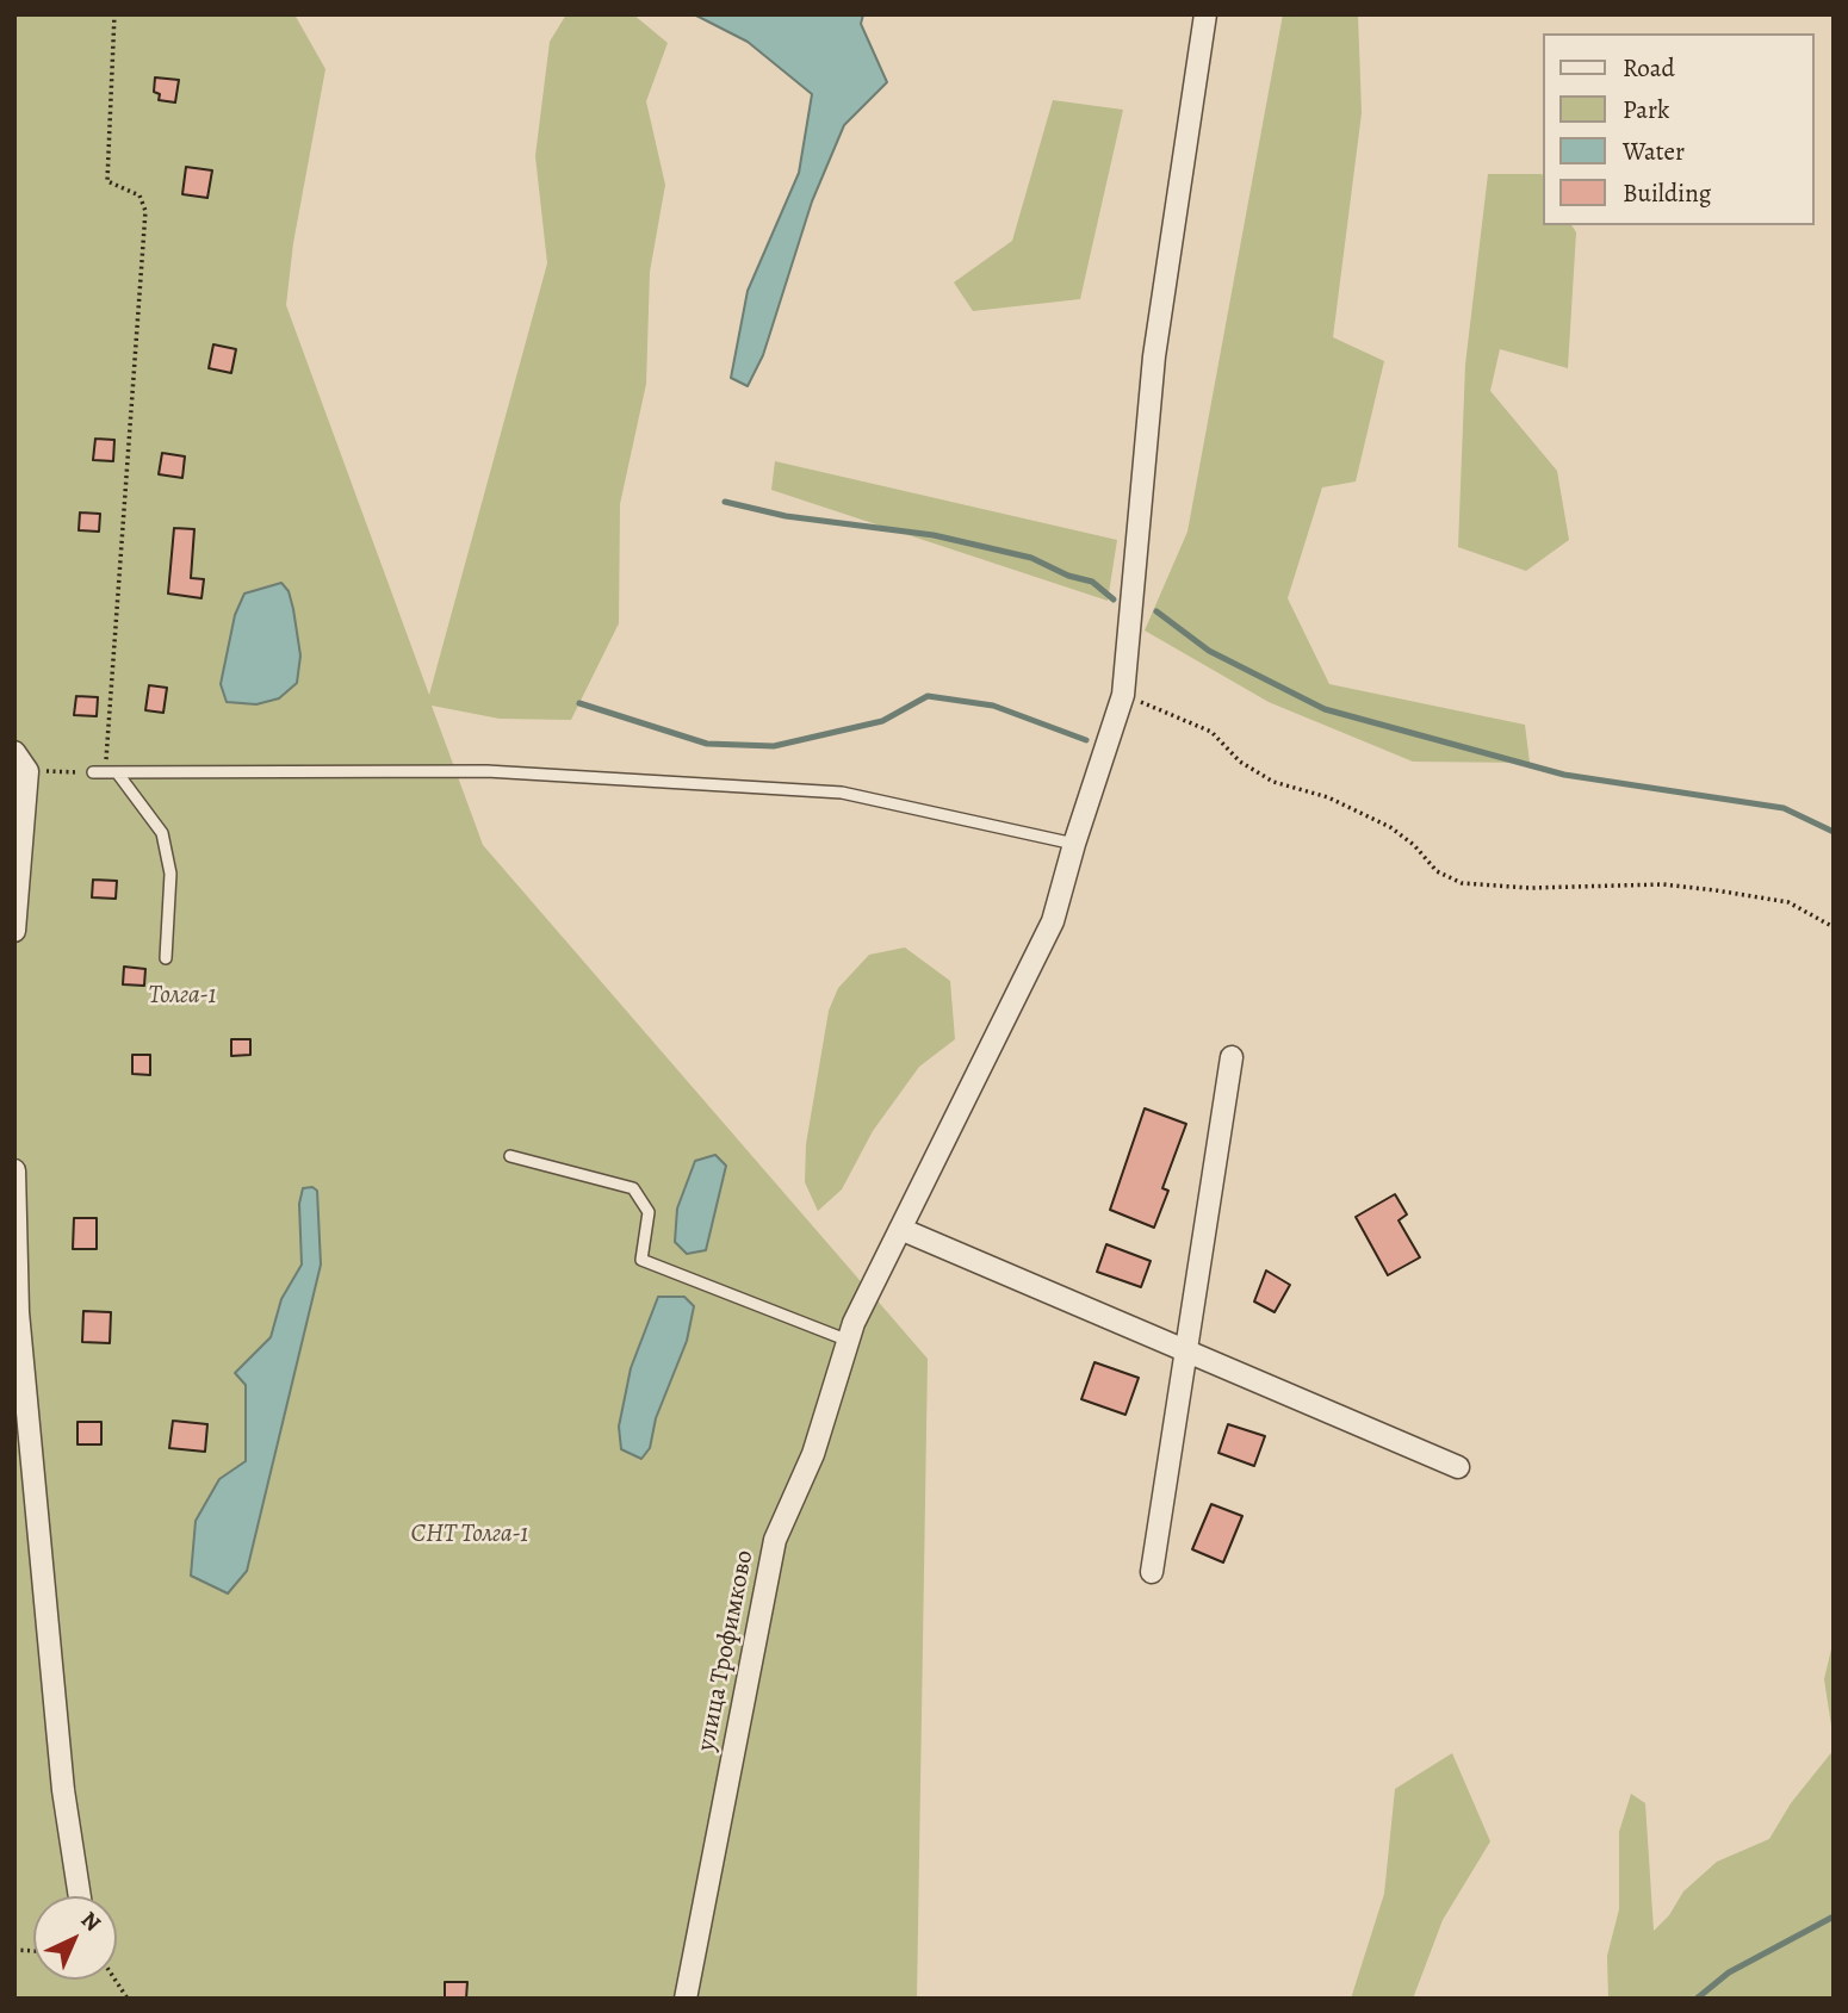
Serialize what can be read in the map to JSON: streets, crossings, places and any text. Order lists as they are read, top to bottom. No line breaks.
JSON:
{"streets":{"street":["улица Трофимково"]},"parks":["Толга-1","СНТ Толга-1"],"legend":["Road","Park","Water","Building"],"north":"top right"}
